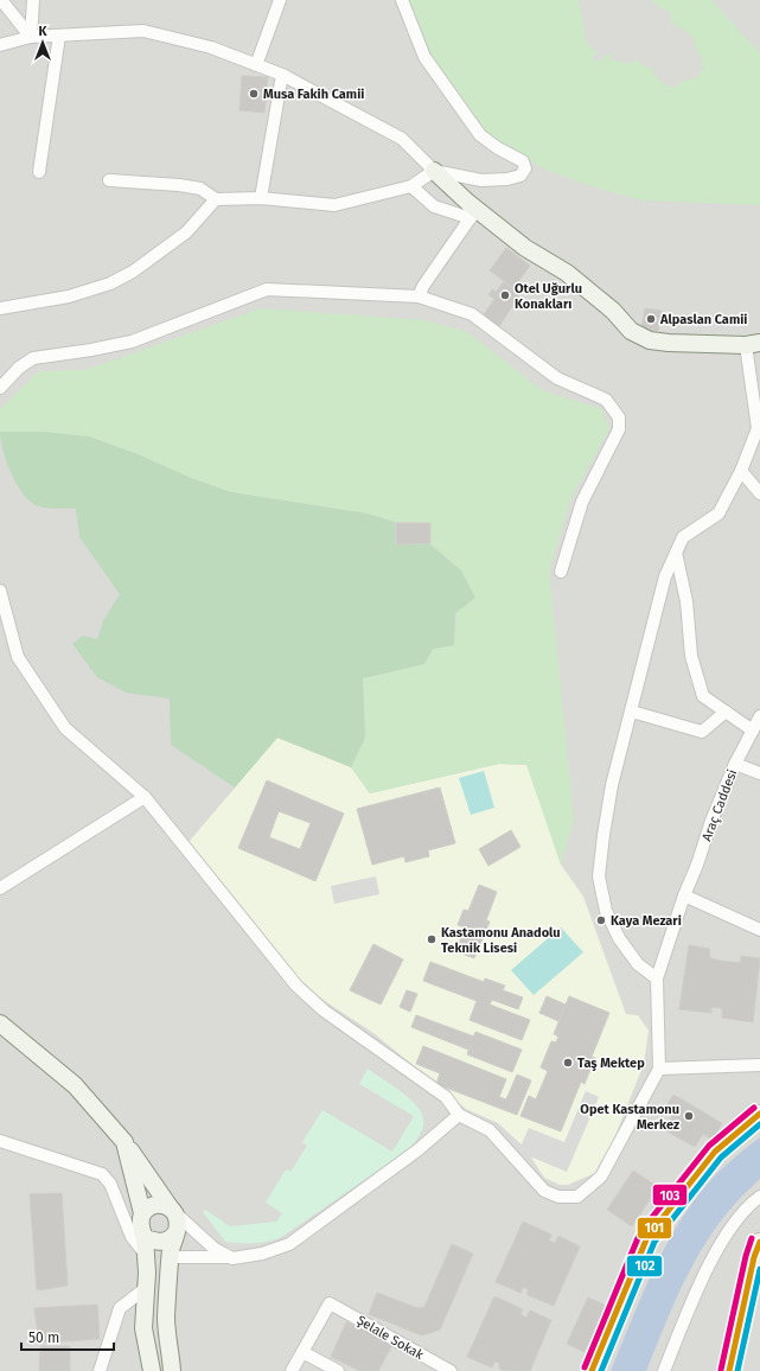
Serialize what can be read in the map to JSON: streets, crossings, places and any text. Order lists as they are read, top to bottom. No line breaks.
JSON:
{"streets":{"street":["Araç Caddesi","Şelale Sokak"]},"places":["Musa Fakih Camii","Otel Uğurlu Konakları","Alpaslan Camii","Kaya Mezari","Kastamonu Anadolu Teknik Lisesi","Taş Mektep","Opet Kastamonu Merkez"],"lines":["transit line 103","transit line 101","transit line 102"],"scale_bar":"50 m","north":"top"}
